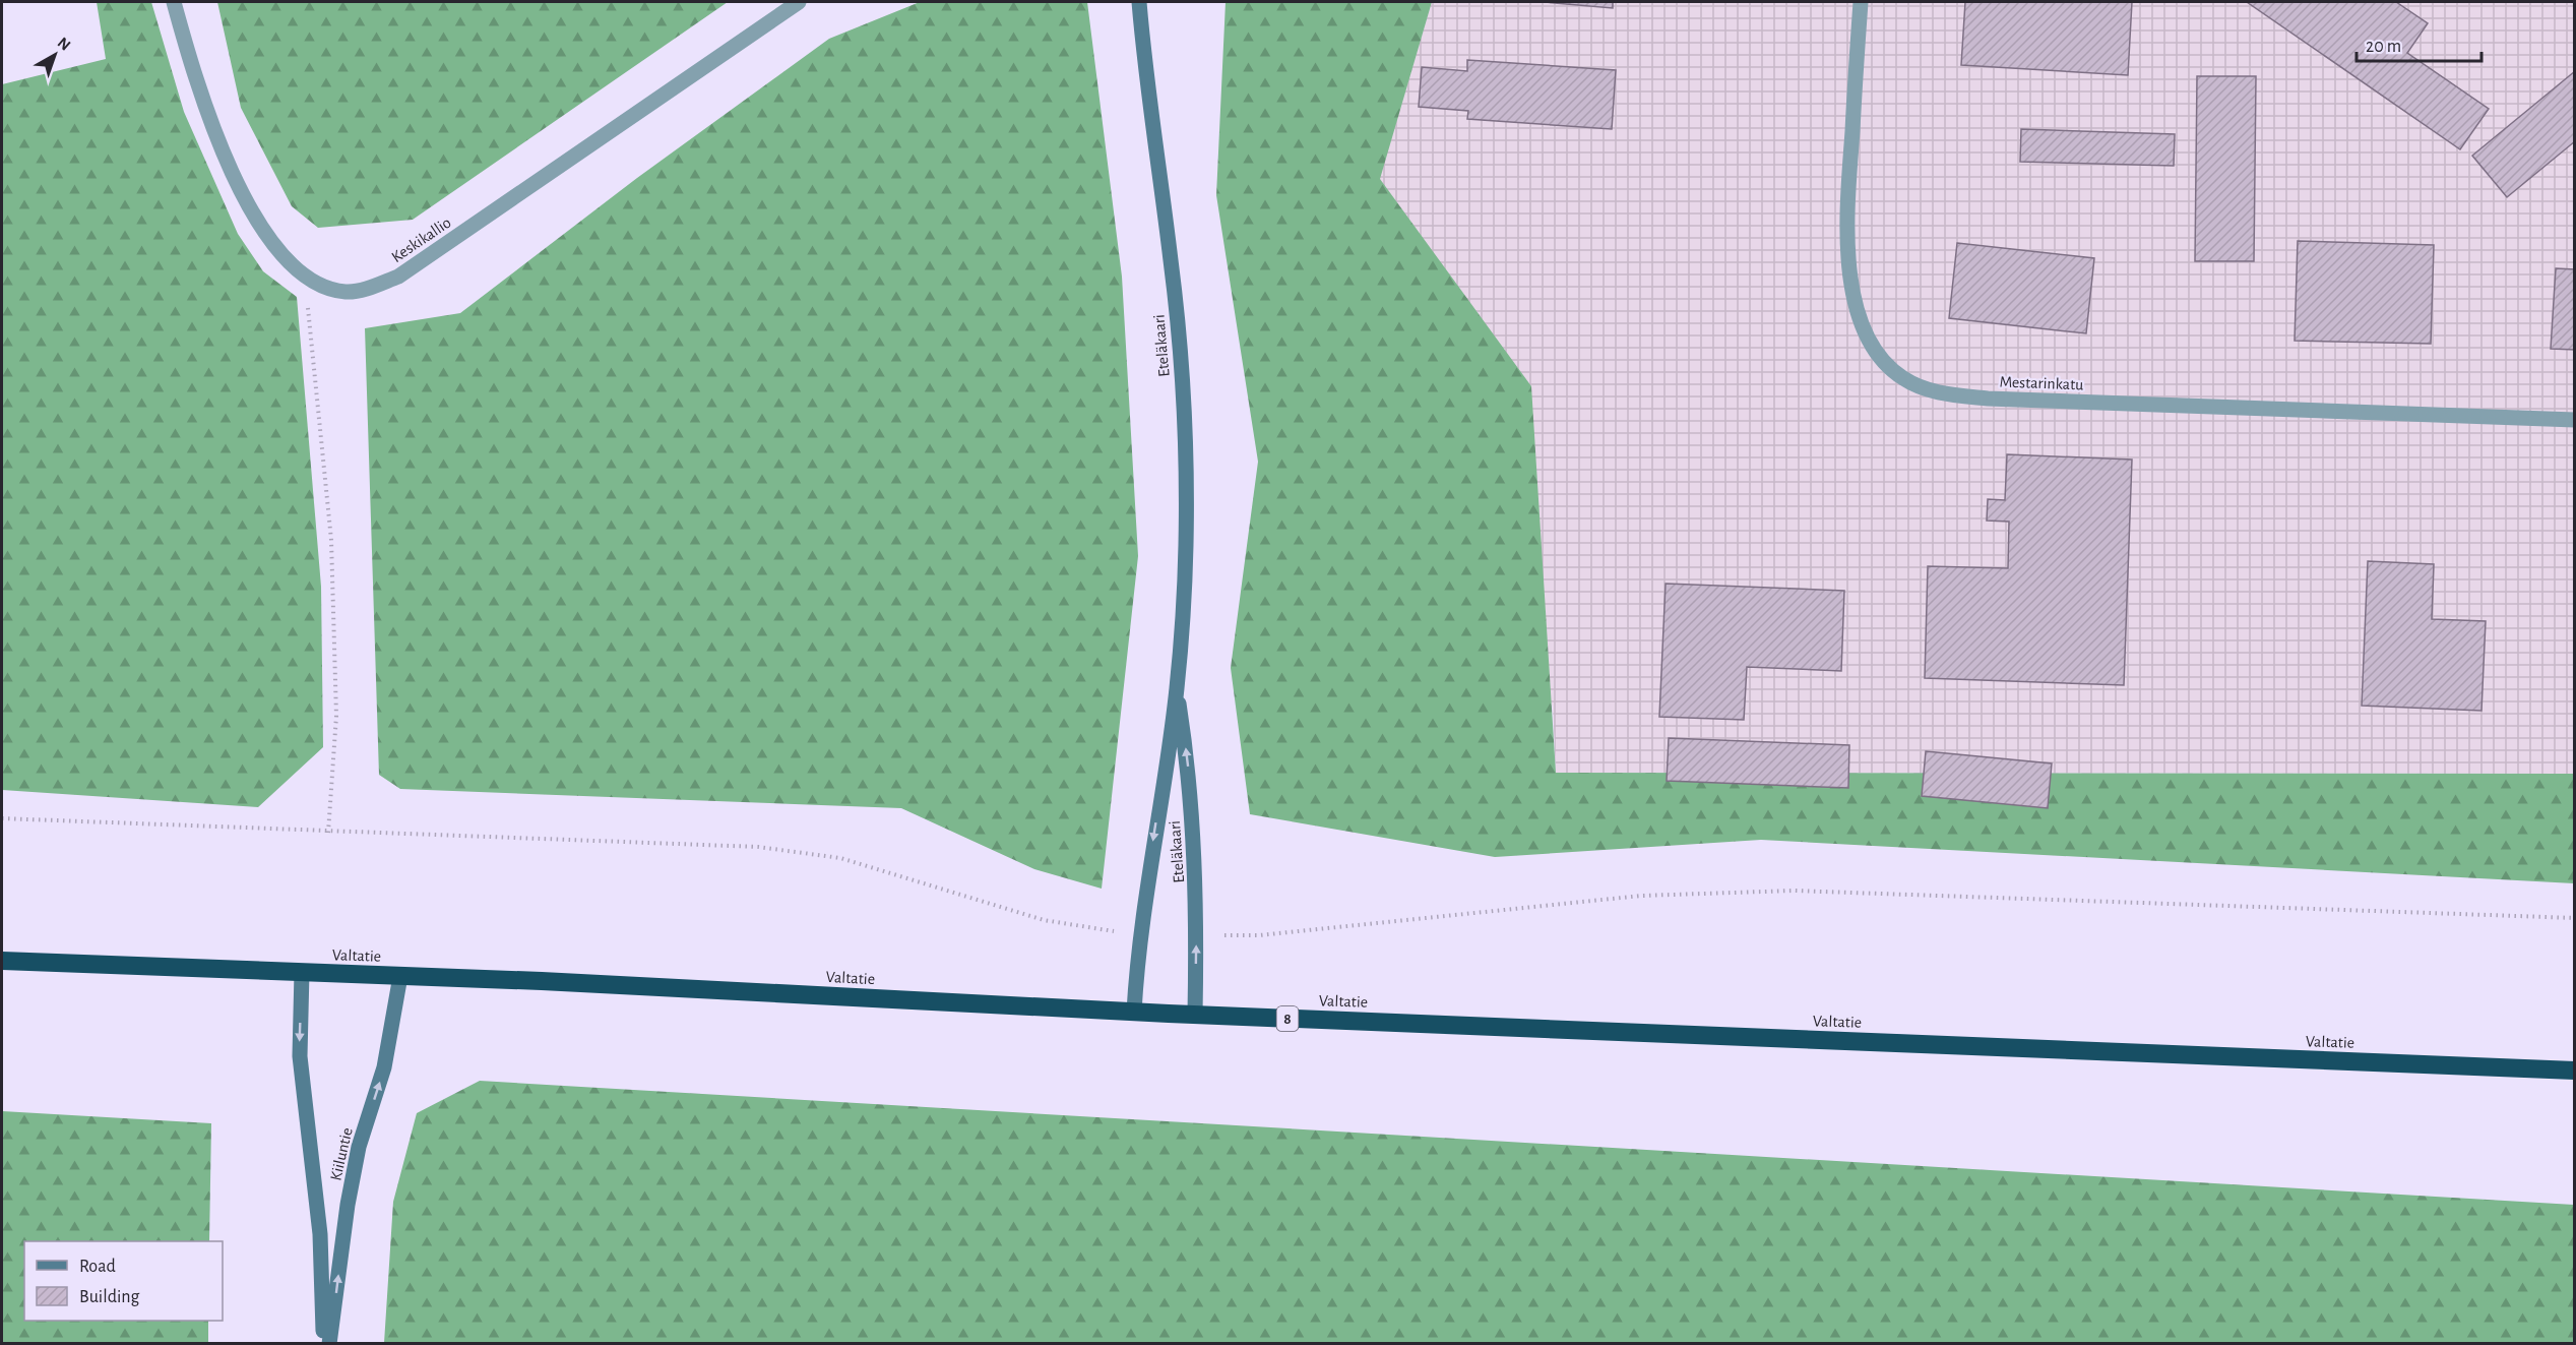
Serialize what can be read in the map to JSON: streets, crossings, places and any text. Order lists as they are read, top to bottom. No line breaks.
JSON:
{"streets":{"highway":["Valtatie","8"],"street":["Keskikallio","Eteläkaari","Mestarinkatu","Kiiluntie"]},"crossings":[["Eteläkaari","Valtatie"],["Valtatie","Kiiluntie"]],"legend":["Road","Building"],"scale_bar":"20 m","north":"top right"}
